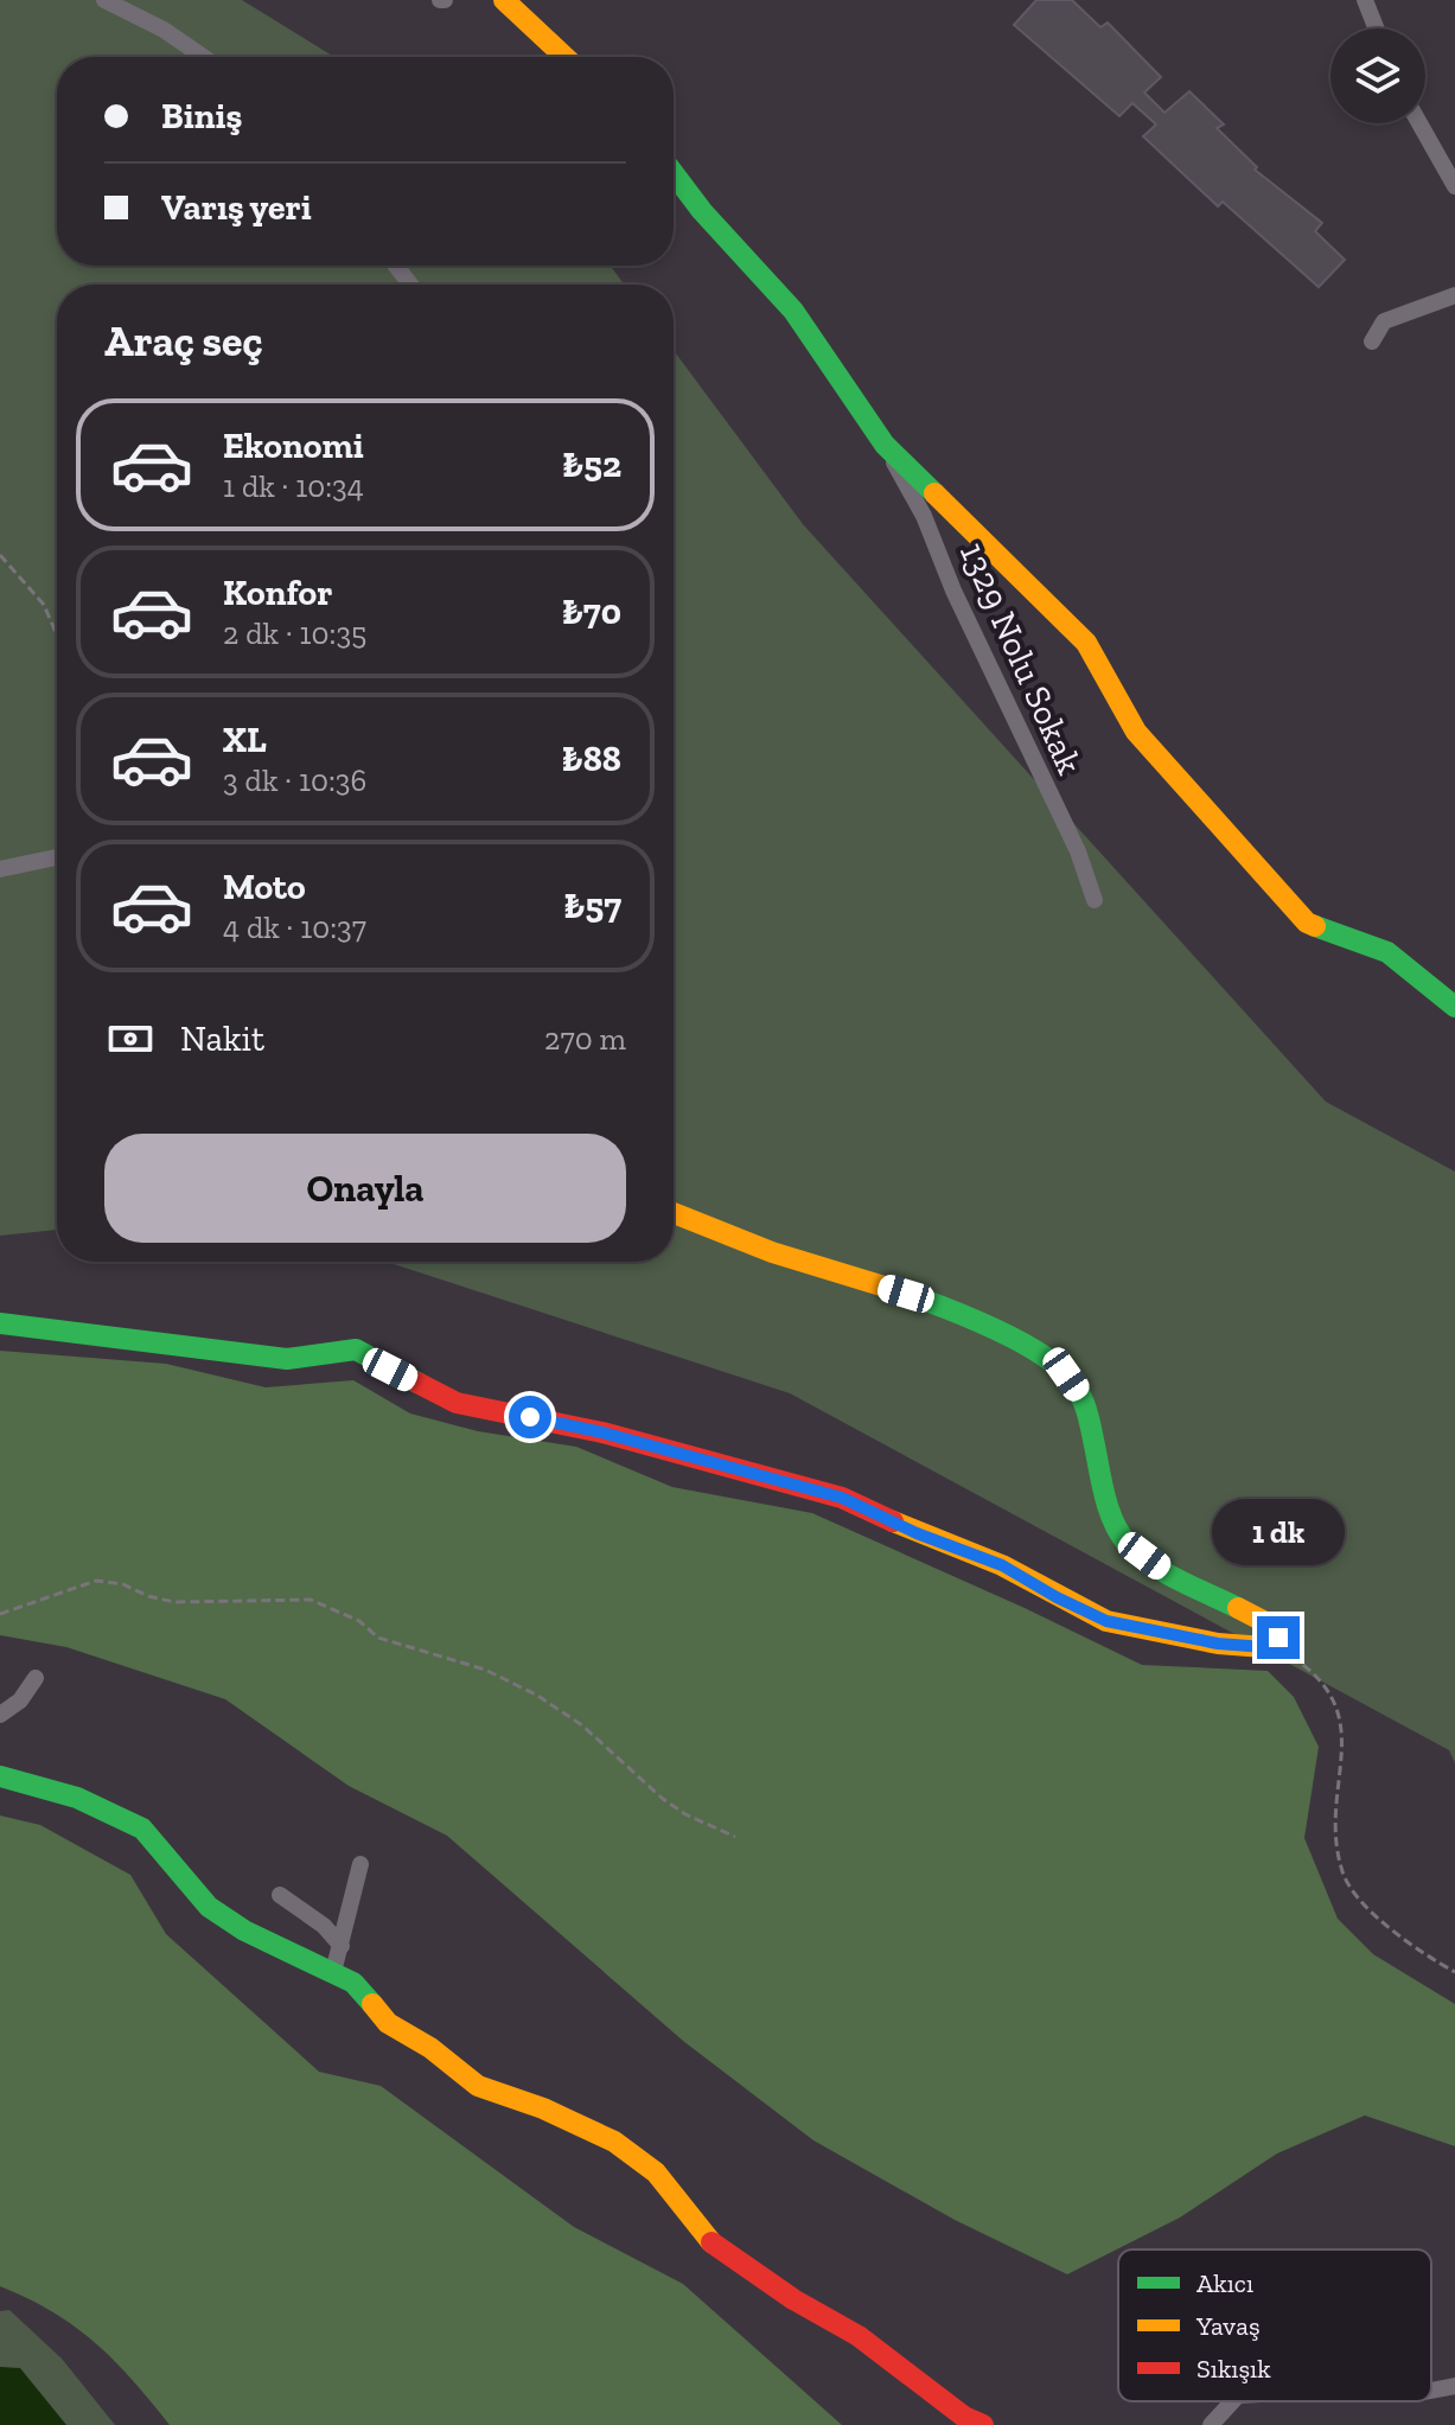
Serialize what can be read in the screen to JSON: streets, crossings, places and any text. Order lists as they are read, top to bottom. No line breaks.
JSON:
{"streets":{"street":["1329 Nolu Sokak"]},"legend":["Akıcı","Yavaş","Sıkışık"],"page":{"banner":["Biniş","Varış yeri"],"heading":"Araç seç","list":[{"name":"Ekonomi","note":"1 dk · 10:34","value":"₺52"},{"name":"Konfor","note":"2 dk · 10:35","value":"₺70"},{"name":"XL","note":"3 dk · 10:36","value":"₺88"},{"name":"Moto","note":"4 dk · 10:37","value":"₺57"}],"pay":["Nakit","270 m"],"buttons":"Onayla","bubble":"1 dk"}}
